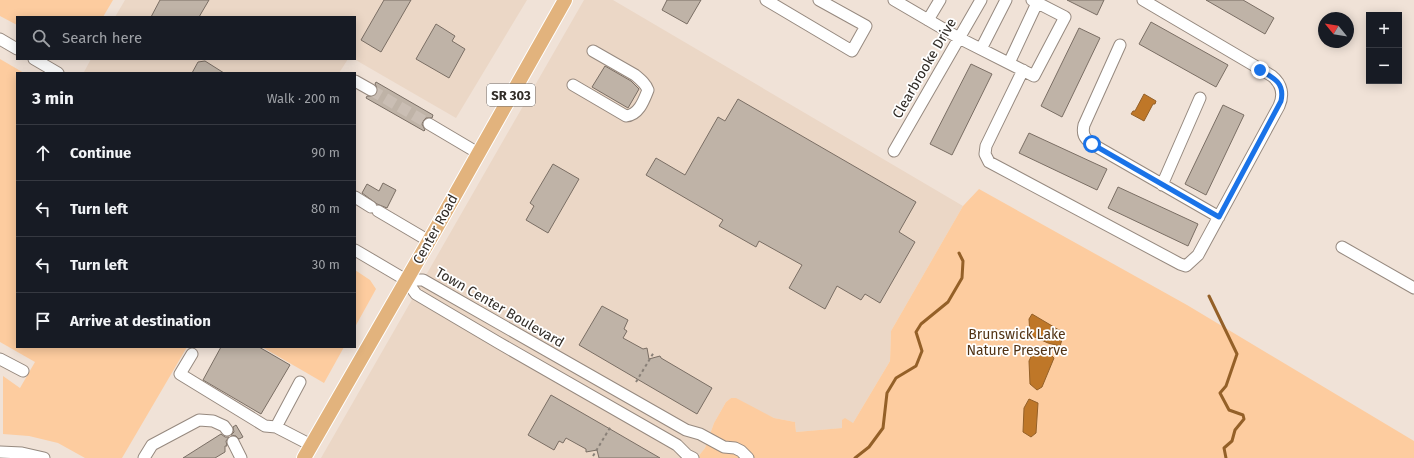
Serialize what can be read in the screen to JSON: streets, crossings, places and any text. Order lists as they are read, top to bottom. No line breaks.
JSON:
{"streets":{"main road":["SR 303","Center Road"],"street":["Clearbrooke Drive","Town Center Boulevard"]},"crossings":[["Center Road","Town Center Boulevard"]],"parks":["Brunswick Lake Nature Preserve"],"north":"top left","page":{"map_buttons":["+","−"],"search":"Search here","heading":["3 min","Walk · 200 m"],"list":[["Continue","90 m"],["Turn left","80 m"],["Turn left","30 m"],"Arrive at destination"]}}
